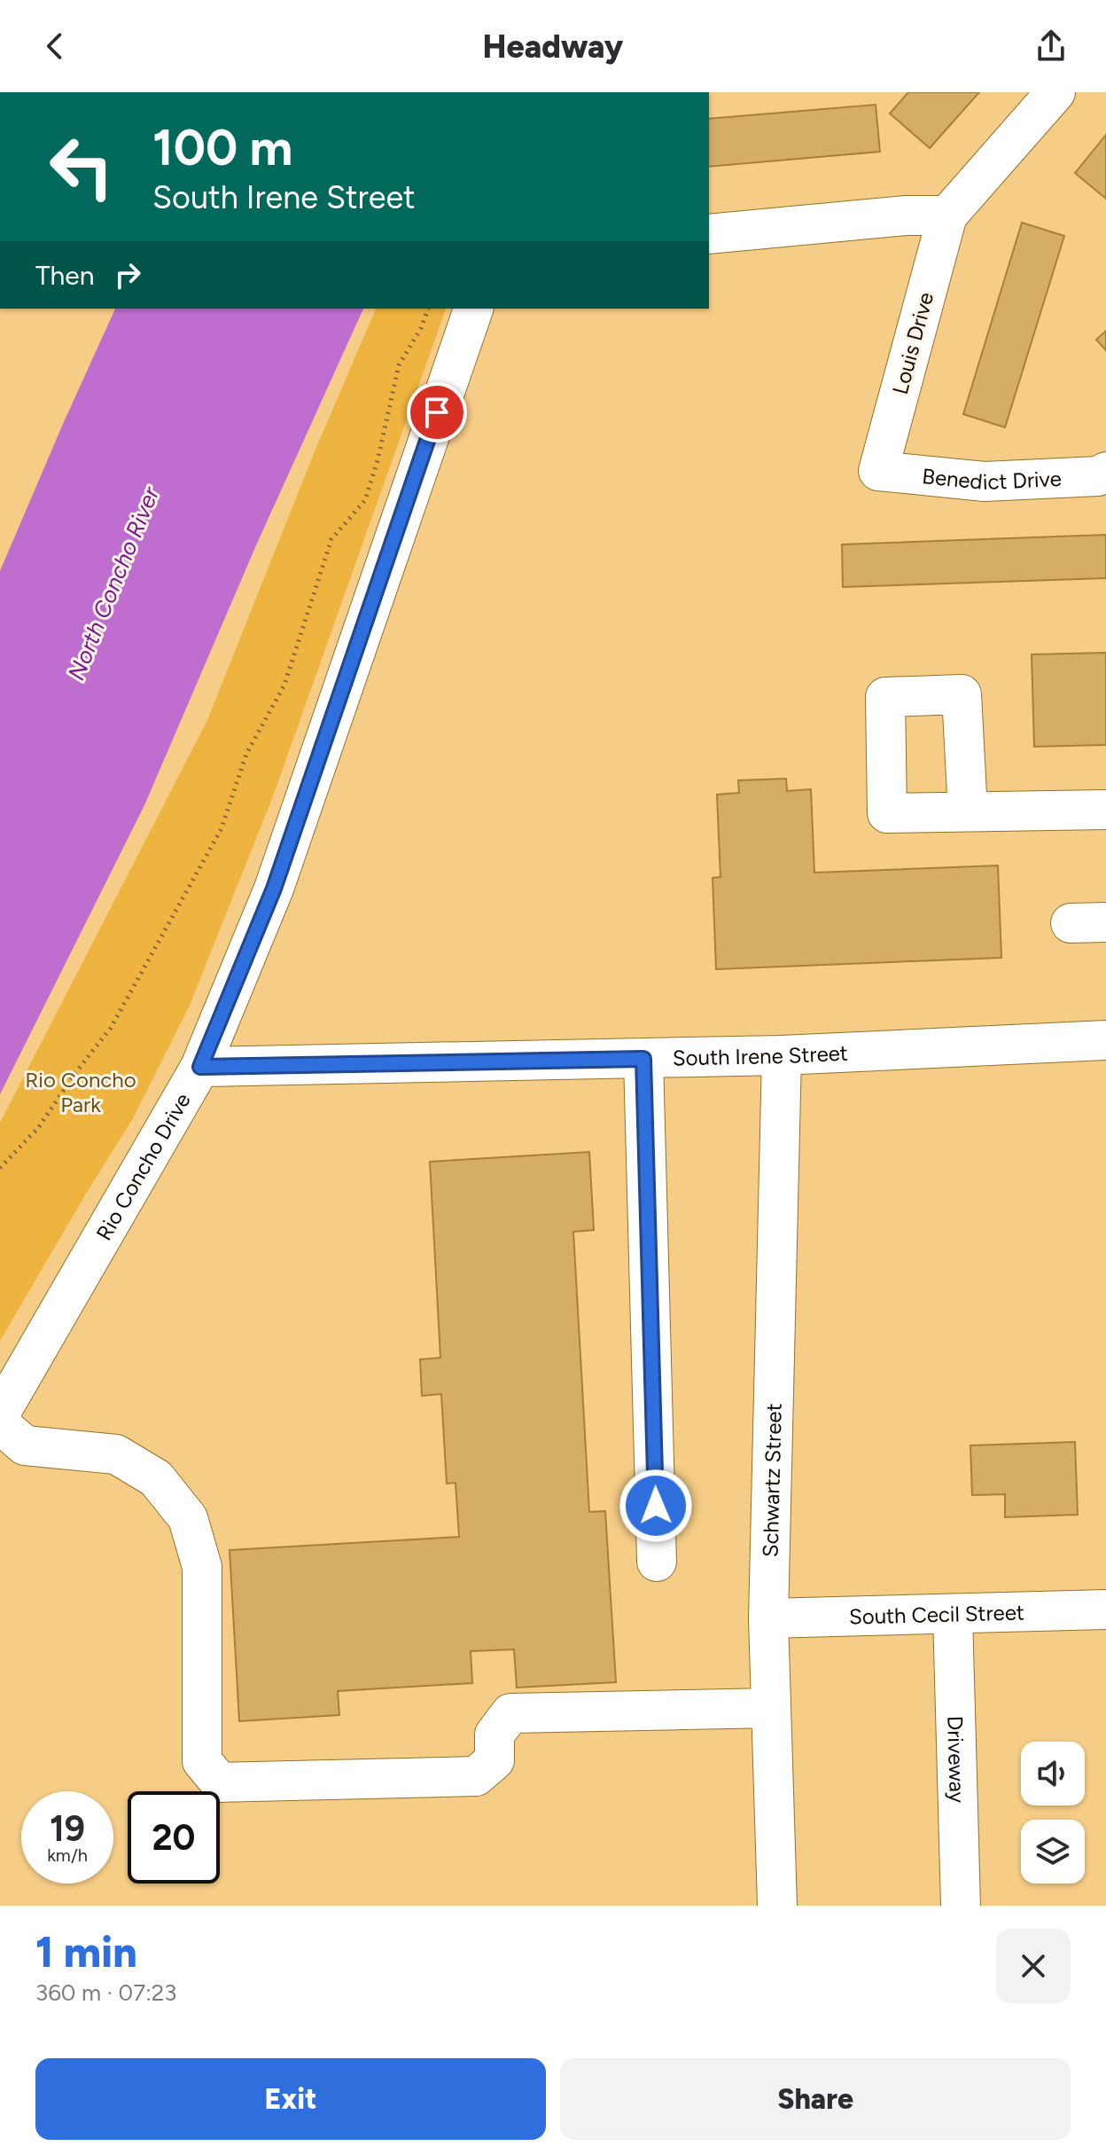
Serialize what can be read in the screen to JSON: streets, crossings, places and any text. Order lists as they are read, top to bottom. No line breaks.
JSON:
{"streets":{"street":["Louis Drive","Benedict Drive","South Irene Street","Rio Concho Drive","Schwartz Street","South Cecil Street","Driveway"]},"crossings":[["Louis Drive","Benedict Drive"],["South Irene Street","Rio Concho Drive"],["South Irene Street","Schwartz Street"],["Schwartz Street","South Cecil Street"],["South Cecil Street","Driveway"]],"water":["North Concho River"],"parks":["Rio Concho Park"],"page":{"header":"Headway","turn":["100 m","South Irene Street"],"then":"Then","speed":"19 km/h","limit":"20","heading":["1 min","360 m · 07:23"],"buttons":["Exit","Share"]}}
